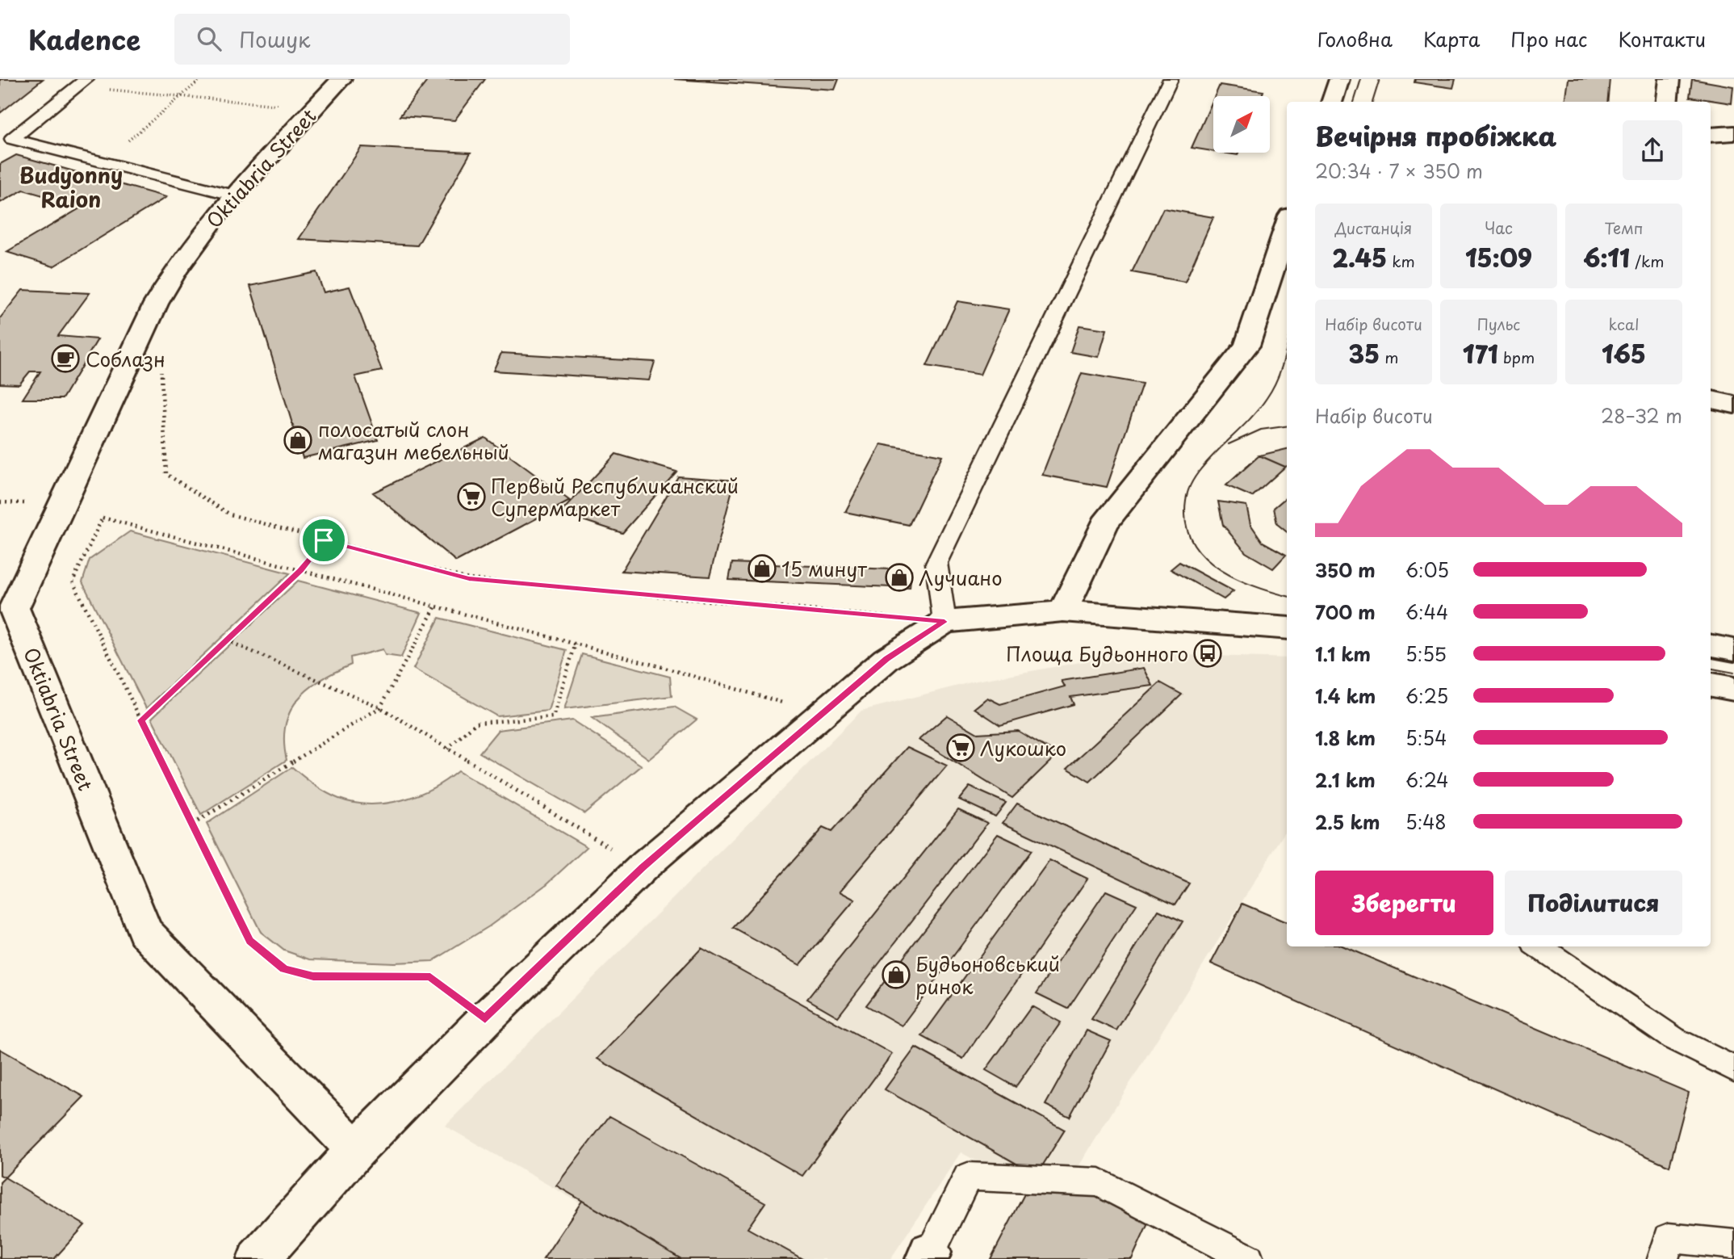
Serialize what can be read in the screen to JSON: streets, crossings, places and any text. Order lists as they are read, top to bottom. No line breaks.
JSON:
{"streets":{"main road":["Oktiabria Street"]},"districts":["Budyonny Raion"],"places":{"cafe":["Соблазн"],"shop":["полосатый слон магазин мебельный","15 минут","Лучиано","Будьоновський ринок"],"supermarket":["Первый Республиканский Супермаркет","Лукошко"],"bus stop":["Площа Будьонного"]},"north":"top right","page":{"header":"Kadence","search":"Пошук","nav":["Головна","Карта","Про нас","Контакти"],"heading":["Вечірня пробіжка","20:34 · 7 × 350 m"],"stats":[["Дистанція","2.45 km"],["Час","15:09"],["Темп","6:11 /km"],["Набір висоти","35 m"],["Пульс","171 bpm"],["kcal","165"]],"chart":["Набір висоти","28–32 m"],"list":[{"name":"350 m","note":"6:05"},{"name":"700 m","note":"6:44"},{"name":"1.1 km","note":"5:55"},{"name":"1.4 km","note":"6:25"},{"name":"1.8 km","note":"5:54"},{"name":"2.1 km","note":"6:24"},{"name":"2.5 km","note":"5:48"}],"buttons":["Зберегти","Поділитися"]}}
